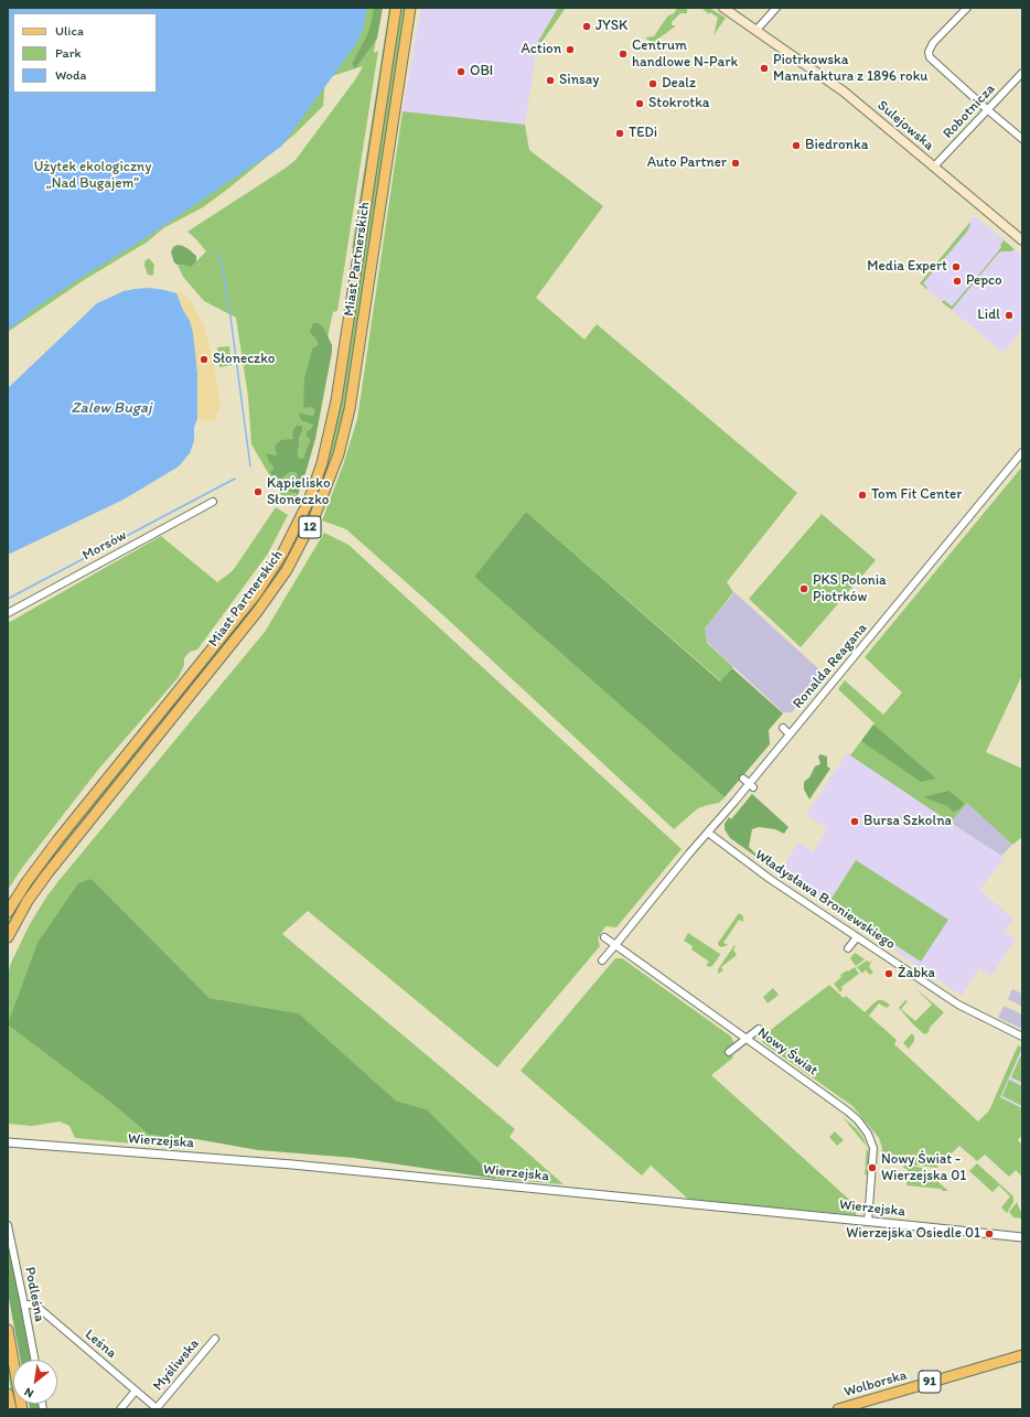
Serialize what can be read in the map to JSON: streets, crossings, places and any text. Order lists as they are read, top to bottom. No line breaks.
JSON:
{"streets":{"main road":["Sulejowska","Miast Partnerskich","12","91","Wolborska"],"street":["Robotnicza","Morsów","Ronalda Reagana","Władysława Broniewskiego","Nowy Świat","Wierzejska","Podleśna","Leśna","Myśliwska"]},"crossings":[["Robotnicza","Sulejowska"],["Ronalda Reagana","Władysława Broniewskiego"],["Nowy Świat","Wierzejska"],["Podleśna","Leśna"],["Leśna","Myśliwska"]],"water":["Zalew Bugaj"],"parks":["Użytek ekologiczny „Nad Bugajem”"],"places":["JYSK","Action","Centrum handlowe N-Park","Piotrkowska Manufaktura z 1896 roku","OBI","Sinsay","Dealz","Stokrotka","TEDi","Biedronka","Auto Partner","Media Expert","Pepco","Lidl","Słoneczko","Kąpielisko Słoneczko","Tom Fit Center","PKS Polonia Piotrków","Bursa Szkolna","Żabka","Nowy Świat - Wierzejska 01","Wierzejska Osiedle 01"],"legend":["Ulica","Park","Woda"],"north":"bottom left"}
